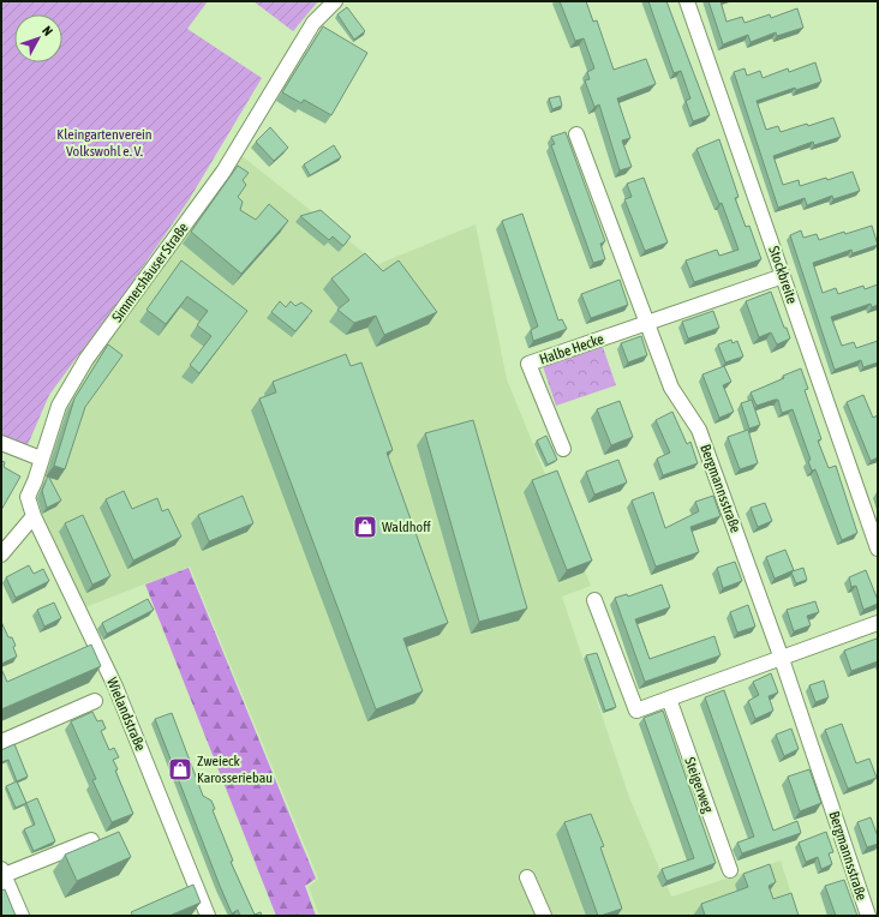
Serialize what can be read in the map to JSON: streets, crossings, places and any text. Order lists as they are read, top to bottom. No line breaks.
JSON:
{"streets":{"street":["Simmershäuser Straße","Stockbreite","Halbe Hecke","Bergmannsstraße","Wielandstraße","Steigerweg"]},"crossings":[["Simmershäuser Straße","Wielandstraße"],["Stockbreite","Halbe Hecke"],["Halbe Hecke","Bergmannsstraße"]],"parks":["Kleingartenverein Volkswohl e. V."],"places":{"shop":["Waldhoff","Zweieck Karosseriebau"]},"north":"top right"}
